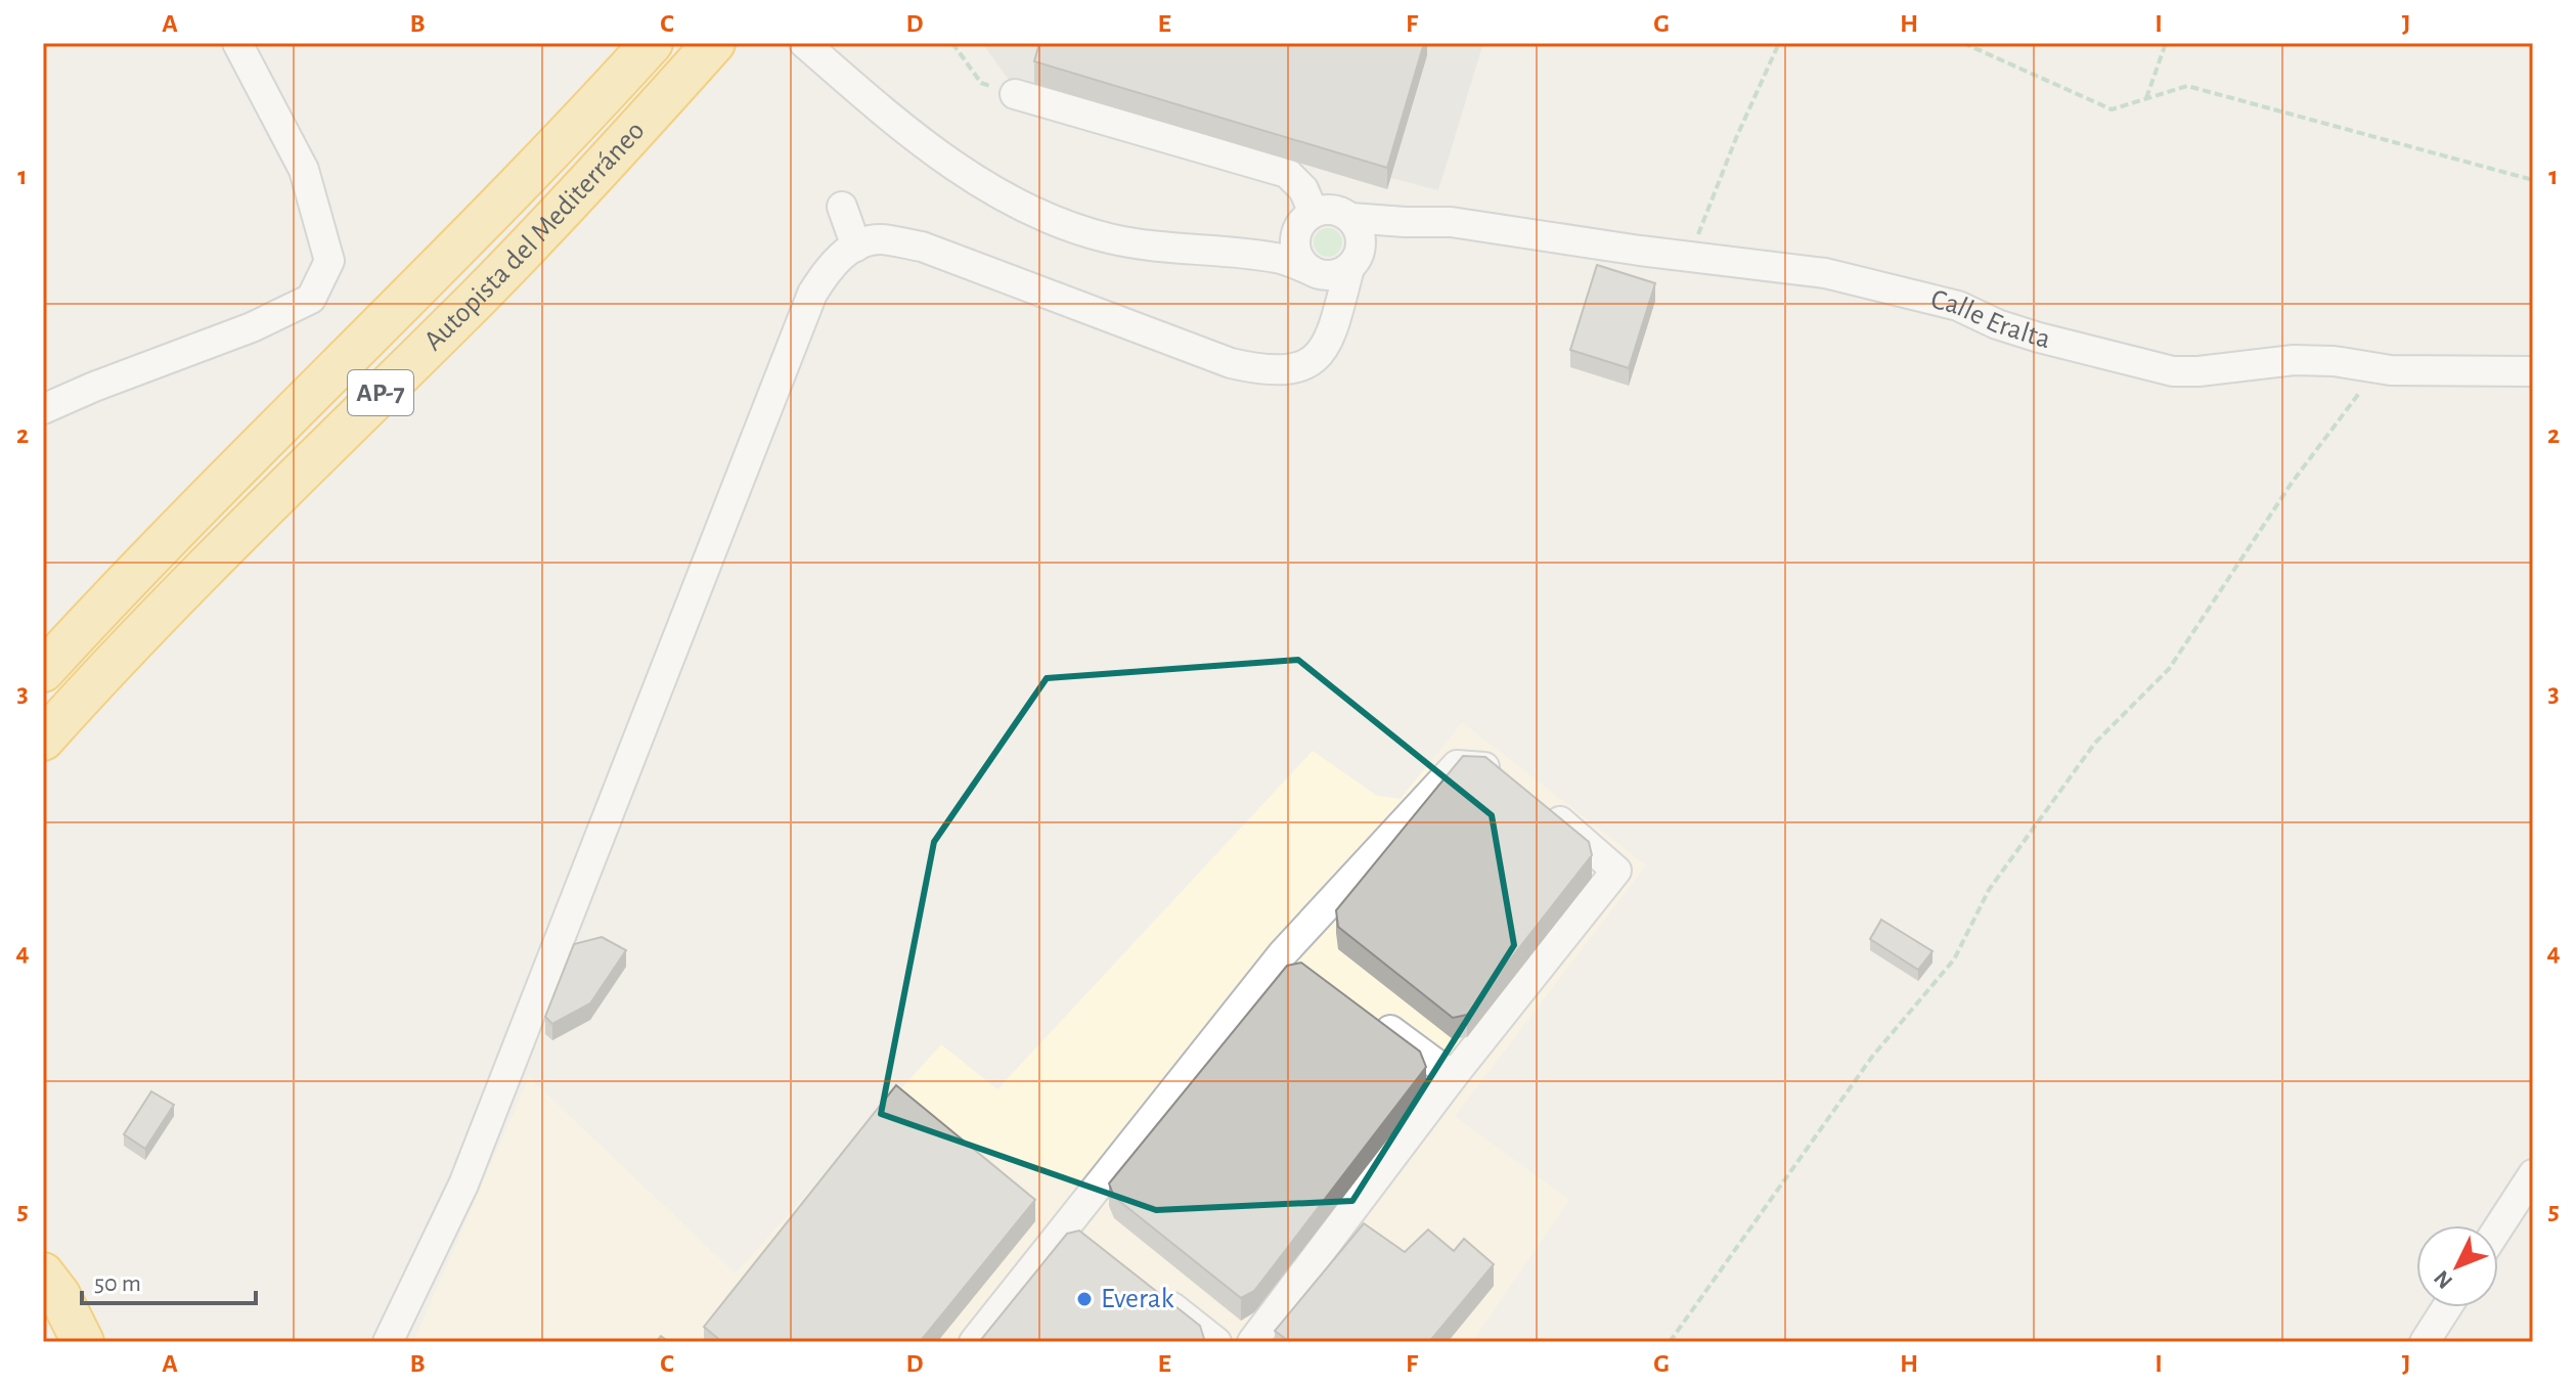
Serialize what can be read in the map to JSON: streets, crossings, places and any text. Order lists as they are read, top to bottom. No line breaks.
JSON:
{"streets":{"highway":["Autopista del Mediterráneo","AP-7"],"street":["Calle Eralta"]},"places":["Everak"],"scale_bar":"50 m","north":"bottom left","grid":{"columns":["A","B","C","D","E","F","G","H","I","J"],"rows":["1","2","3","4","5"]}}
